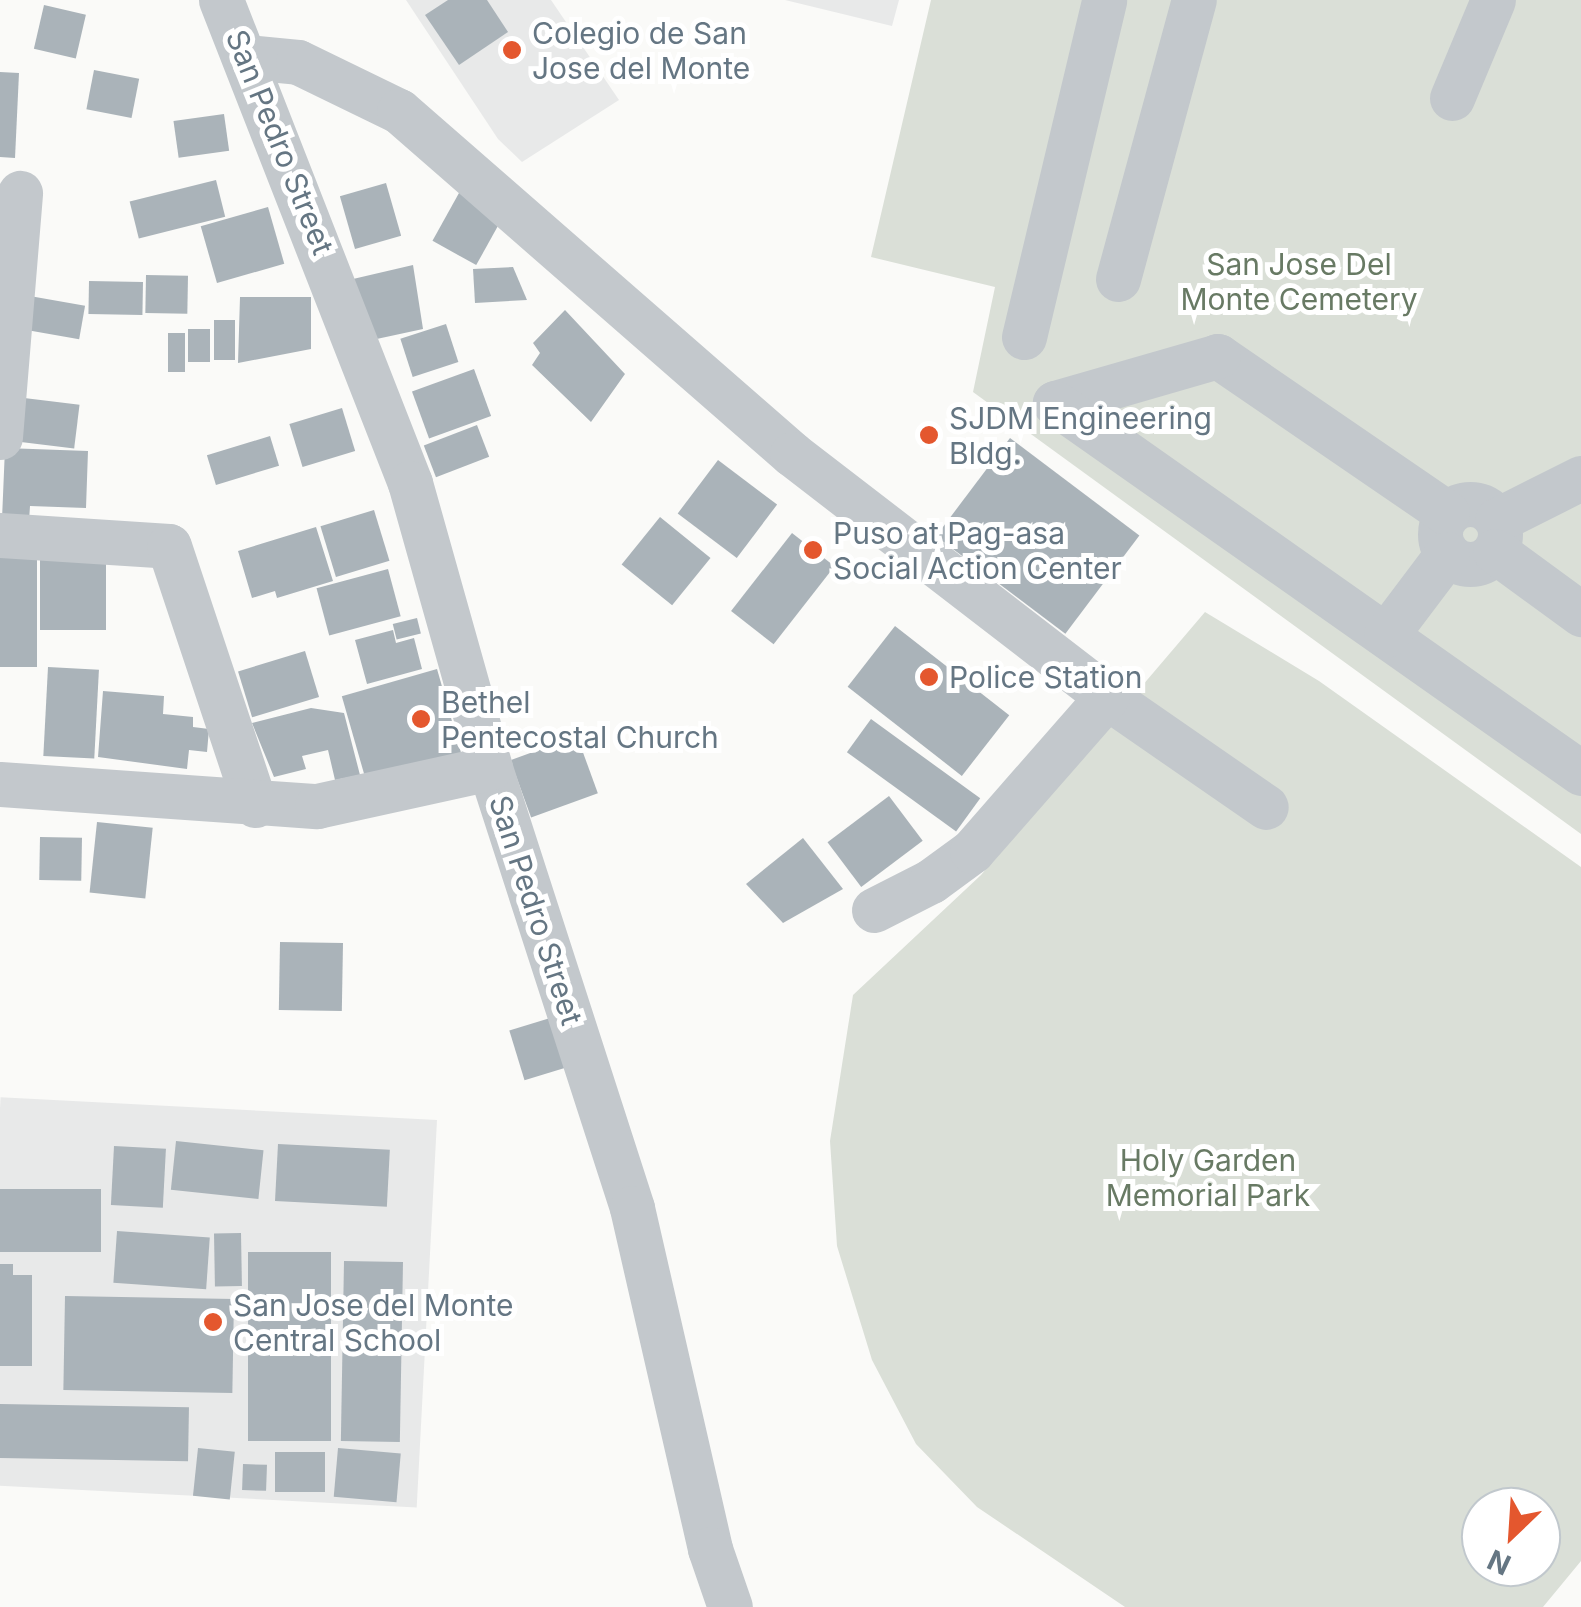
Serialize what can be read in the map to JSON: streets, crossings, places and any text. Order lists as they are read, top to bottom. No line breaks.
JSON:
{"streets":{"street":["San Pedro Street"]},"parks":["San Jose Del Monte Cemetery","Holy Garden Memorial Park"],"places":["Colegio de San Jose del Monte","SJDM Engineering Bldg.","Puso at Pag-asa Social Action Center","Police Station","Bethel Pentecostal Church","San Jose del Monte Central School"],"north":"bottom left"}
